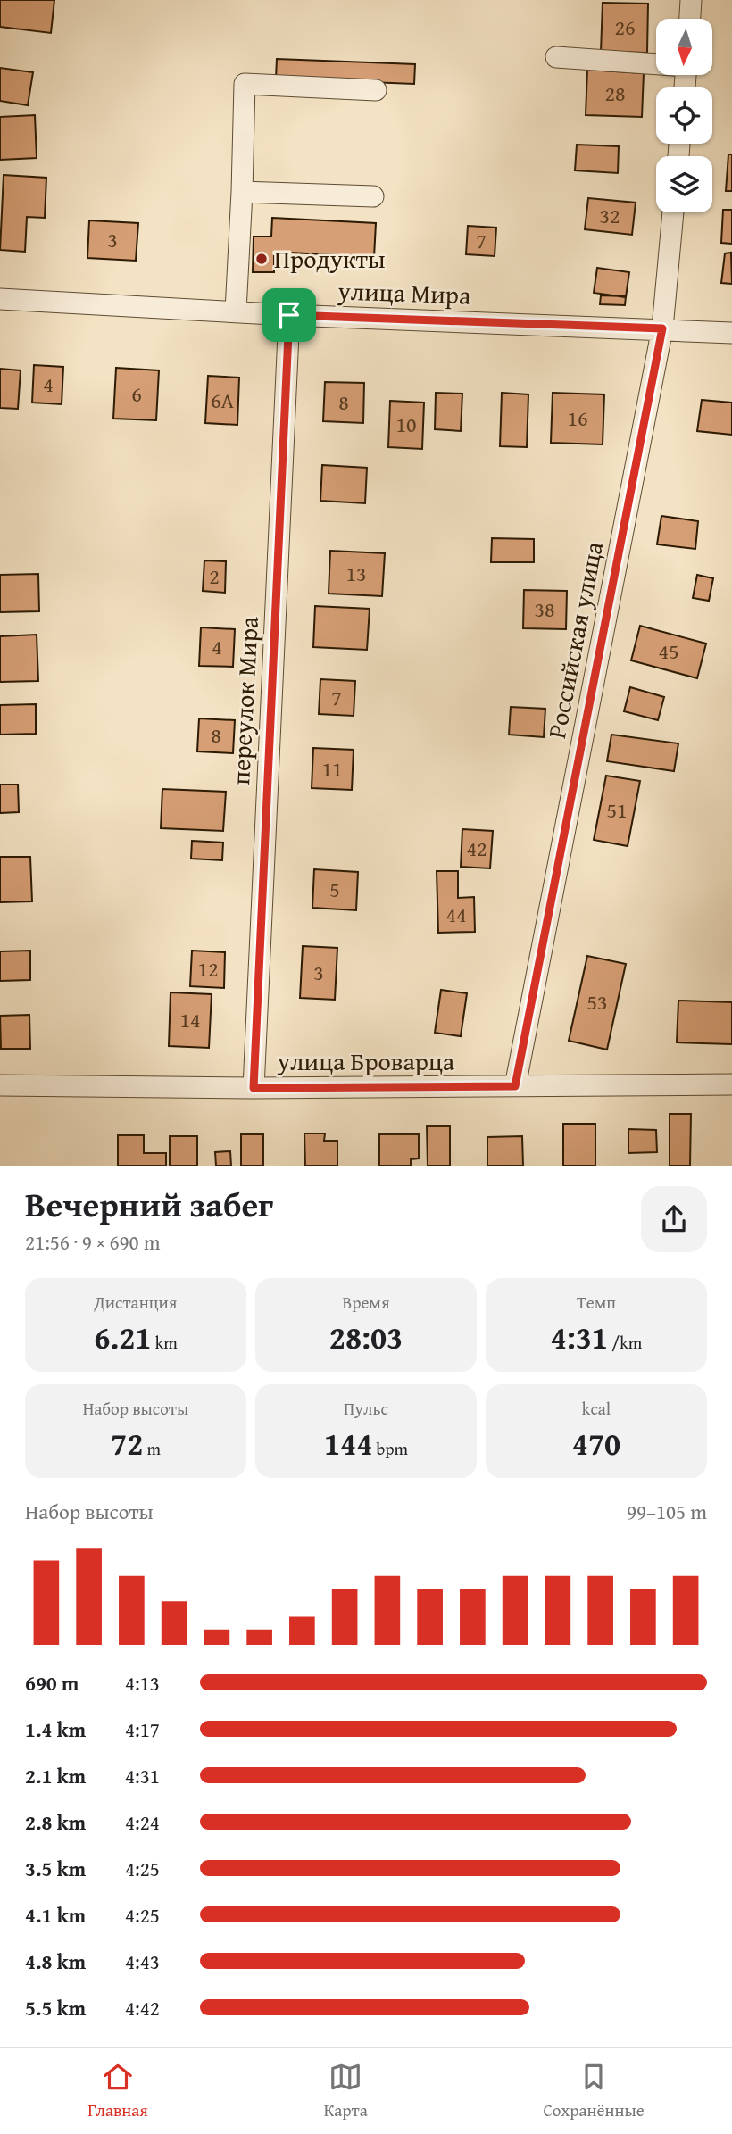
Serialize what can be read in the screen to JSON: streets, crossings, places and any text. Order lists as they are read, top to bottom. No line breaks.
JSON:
{"streets":{"street":["улица Мира","Российская улица","переулок Мира","улица Броварца"]},"crossings":[["улица Мира","Российская улица"],["улица Мира","переулок Мира"],["Российская улица","улица Броварца"],["переулок Мира","улица Броварца"]],"places":["Продукты"],"house_numbers":["26","28","32","3","7","4","6","6А","8","16","10","13","2","38","4","45","7","8","11","51","42","5","44","12","3","53","14"],"north":"bottom","page":{"heading":["Вечерний забег","21:56 · 9 × 690 m"],"stats":[["Дистанция","6.21 km"],["Время","28:03"],["Темп","4:31 /km"],["Набор высоты","72 m"],["Пульс","144 bpm"],["kcal","470"]],"chart":["Набор высоты","99–105 m"],"list":[{"name":"690 m","note":"4:13"},{"name":"1.4 km","note":"4:17"},{"name":"2.1 km","note":"4:31"},{"name":"2.8 km","note":"4:24"},{"name":"3.5 km","note":"4:25"},{"name":"4.1 km","note":"4:25"},{"name":"4.8 km","note":"4:43"},{"name":"5.5 km","note":"4:42"}],"tabs":["Главная","Карта","Сохранённые"]}}
